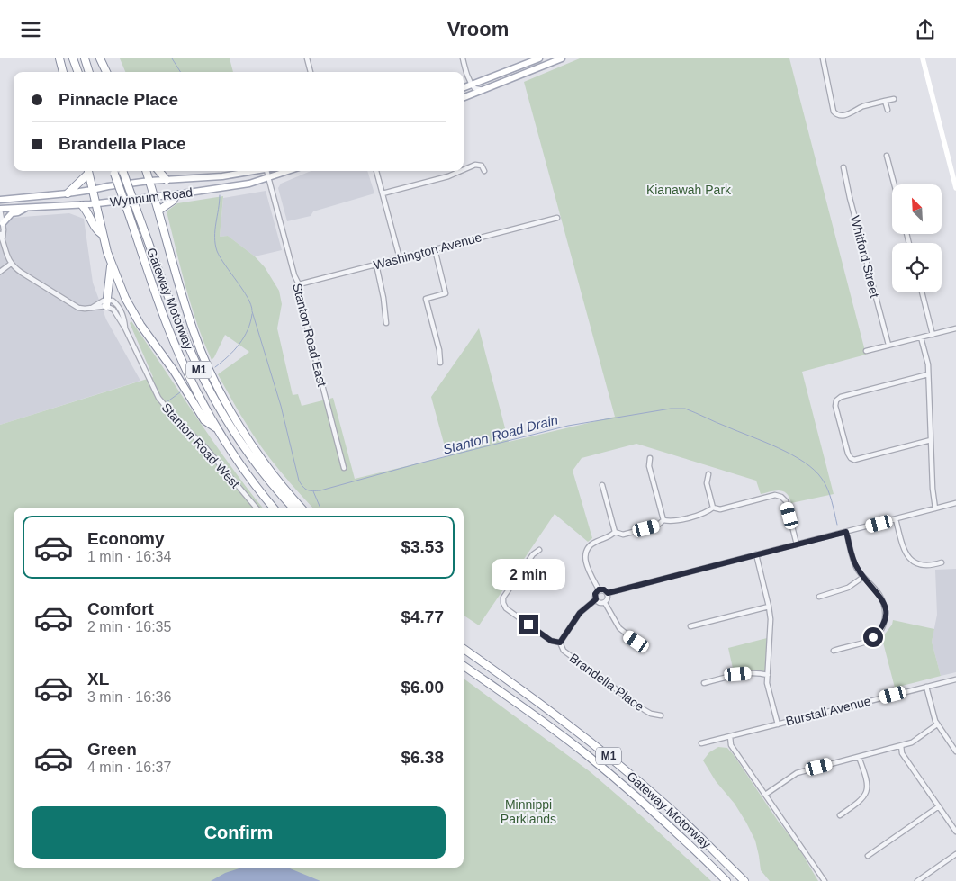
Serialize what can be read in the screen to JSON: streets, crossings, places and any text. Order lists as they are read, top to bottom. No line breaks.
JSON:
{"streets":{"highway":["Gateway Motorway","M1"],"main road":["Wynnum Road"],"street":["Washington Avenue","Whitford Street","Stanton Road East","Stanton Road West","Brandella Place","Burstall Avenue"]},"crossings":[["Wynnum Road","Stanton Road East"],["Wynnum Road","Stanton Road West"],["Washington Avenue","Stanton Road East"]],"water":["Stanton Road Drain"],"parks":["Kianawah Park","Minnippi Parklands"],"north":"top left","page":{"header":"Vroom","banner":["Pinnacle Place","Brandella Place"],"list":[{"name":"Economy","note":"1 min · 16:34","value":"$3.53"},{"name":"Comfort","note":"2 min · 16:35","value":"$4.77"},{"name":"XL","note":"3 min · 16:36","value":"$6.00"},{"name":"Green","note":"4 min · 16:37","value":"$6.38"}],"bubble":"2 min","buttons":"Confirm"}}
